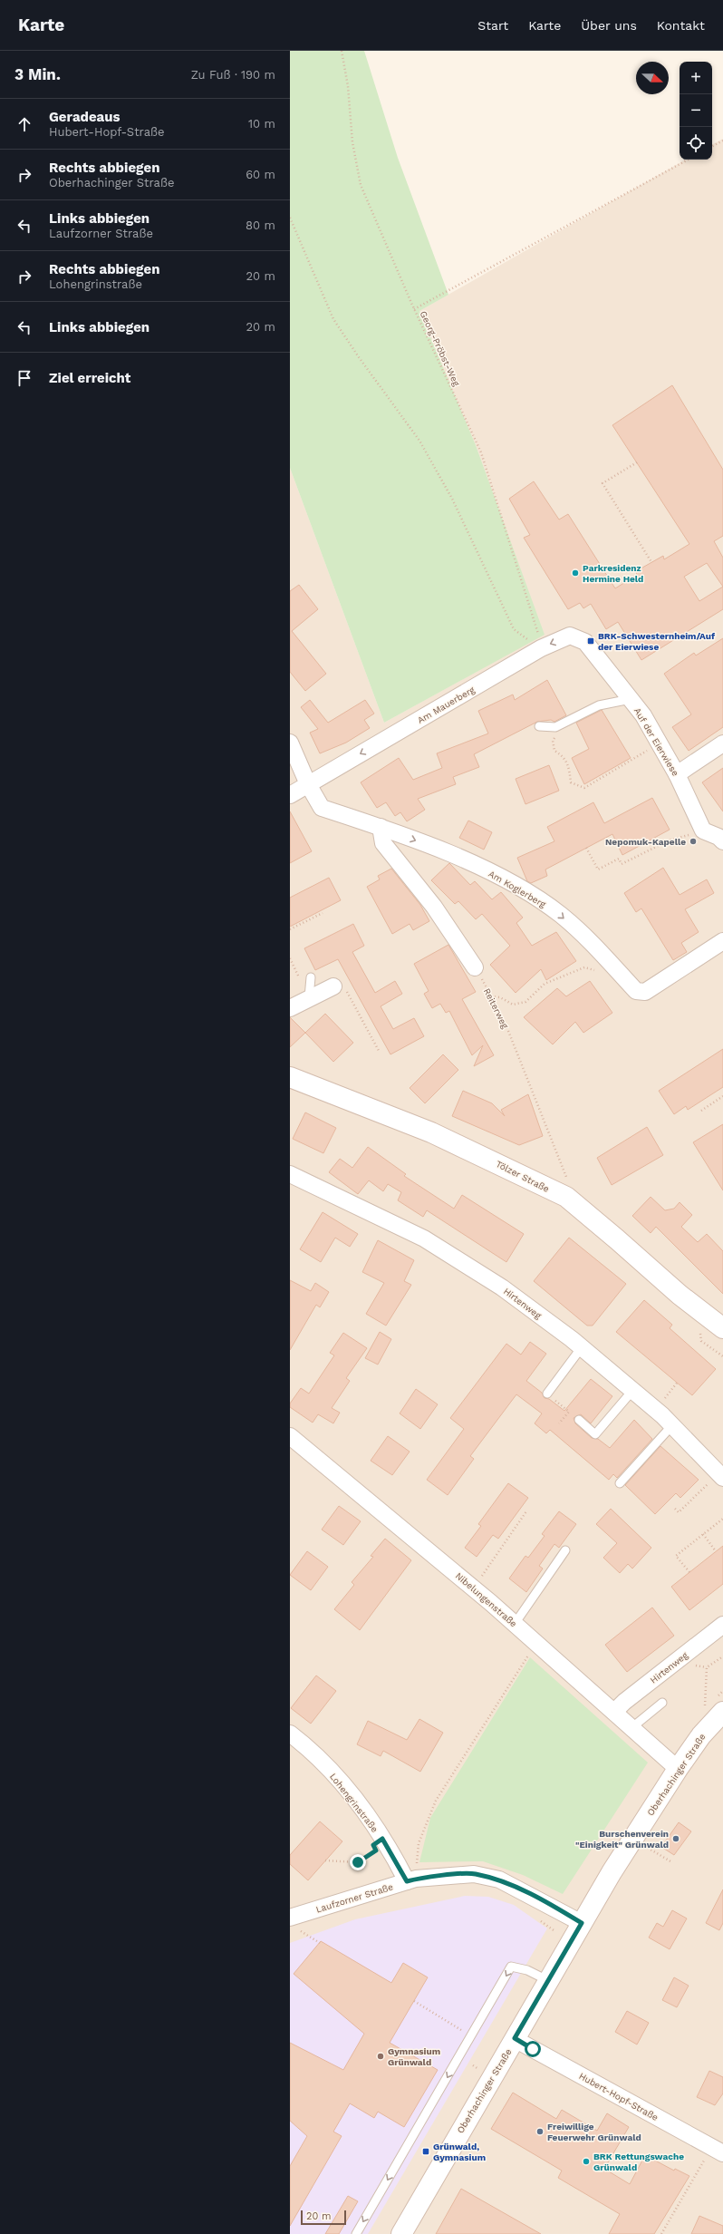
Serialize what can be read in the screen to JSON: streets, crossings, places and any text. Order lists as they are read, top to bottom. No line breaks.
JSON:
{"streets":{"main road":["Tölzer Straße","Oberhachinger Straße"],"street":["Am Mauerberg","Auf der Eierwiese","Am Koglerberg","Hirtenweg","Nibelungenstraße","Lohengrinstraße","Laufzorner Straße","Hubert-Hopf-Straße"],"path":["Georg-Pröbst-Weg","Reiterweg"]},"crossings":[["Georg-Pröbst-Weg","Am Mauerberg"],["Am Mauerberg","Auf der Eierwiese"],["Am Mauerberg","Am Koglerberg"],["Reiterweg","Tölzer Straße"],["Hirtenweg","Nibelungenstraße"],["Nibelungenstraße","Oberhachinger Straße"],["Oberhachinger Straße","Laufzorner Straße"],["Oberhachinger Straße","Hubert-Hopf-Straße"],["Lohengrinstraße","Laufzorner Straße"]],"one_way":["Am Mauerberg","Am Koglerberg"],"places":{"other":["Parkresidenz Hermine Held","Nepomuk-Kapelle","Burschenverein \"Einigkeit\" Grünwald","Gymnasium Grünwald","Freiwillige Feuerwehr Grünwald","BRK Rettungswache Grünwald"],"transit":["BRK-Schwesternheim/Auf der Eierwiese","Grünwald, Gymnasium"]},"scale_bar":"20 m","north":"right","page":{"header":"Karte","nav":["Start","Karte","Über uns","Kontakt"],"heading":["3 Min.","Zu Fuß · 190 m"],"map_buttons":["+","−"],"list":[["Geradeaus","Hubert-Hopf-Straße","10 m"],["Rechts abbiegen","Oberhachinger Straße","60 m"],["Links abbiegen","Laufzorner Straße","80 m"],["Rechts abbiegen","Lohengrinstraße","20 m"],["Links abbiegen","20 m"],"Ziel erreicht"],"scale":"20 m"}}
